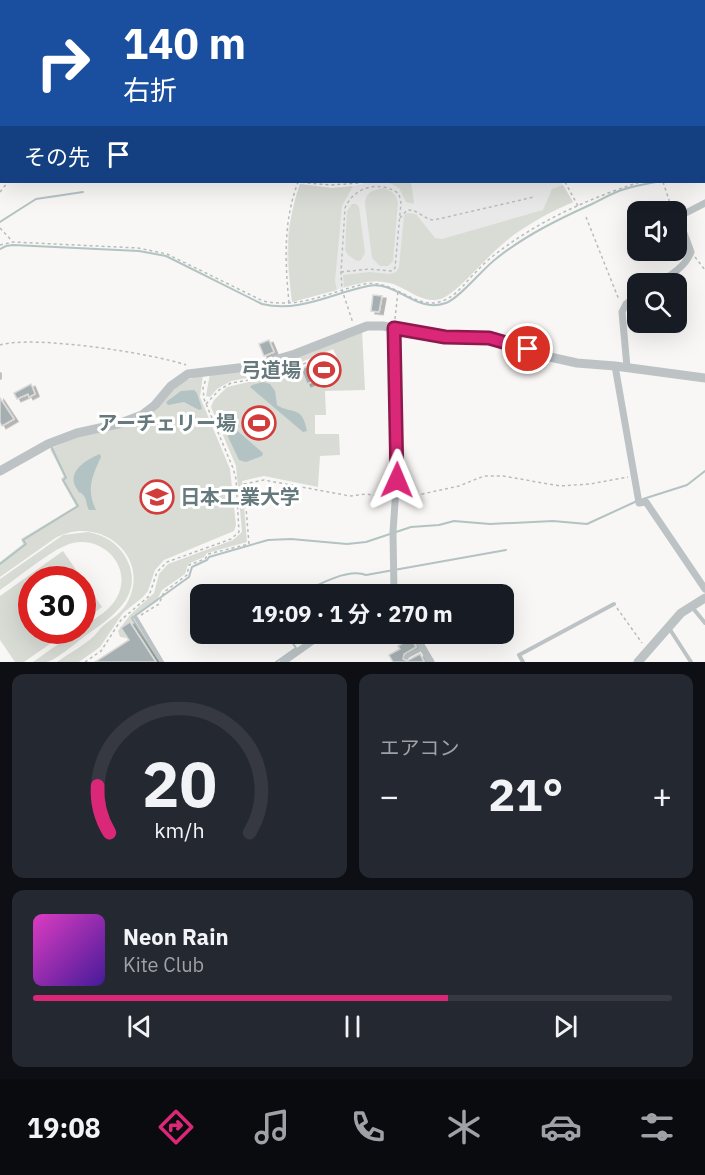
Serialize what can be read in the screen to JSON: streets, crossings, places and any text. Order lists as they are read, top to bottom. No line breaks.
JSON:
{"places":{"sports":["弓道場","アーチェリー場"],"school or university":["日本工業大学"]},"page":{"turn":["140 m","右折"],"then":"その先","limit":"30","trip":"19:09 · 1 分 · 270 m","tile":"エアコン","heat":["−","21°","+"],"song":["Neon Rain","Kite Club"],"tabs":"19:08","gauge":["20","km/h"]}}
